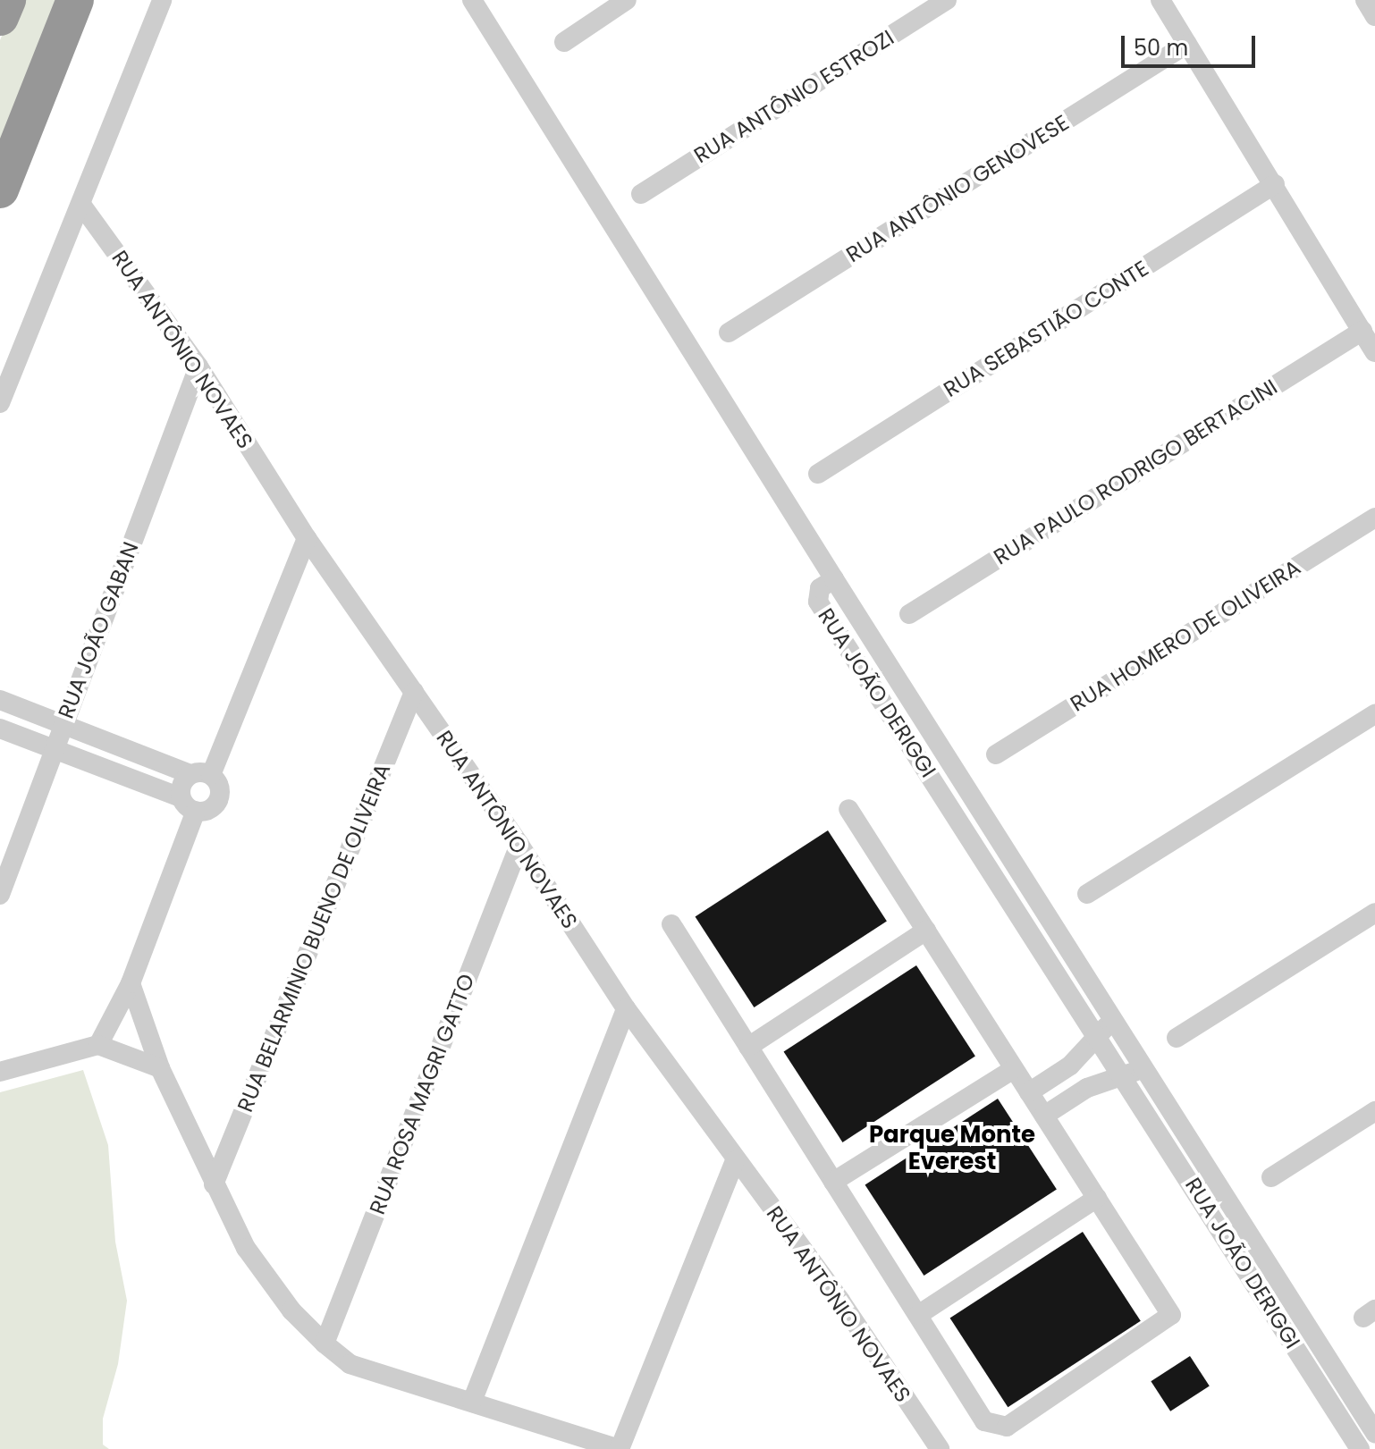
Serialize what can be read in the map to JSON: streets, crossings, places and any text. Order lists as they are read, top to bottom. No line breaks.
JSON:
{"streets":{"street":["RUA ANTÔNIO ESTROZI","RUA ANTÔNIO GENOVESE","RUA SEBASTIÃO CONTE","RUA ANTÔNIO NOVAES","RUA PAULO RODRIGO BERTACINI","RUA JOÃO GABAN","RUA HOMERO DE OLIVEIRA","RUA JOÃO DERIGGI","RUA BELARMINIO BUENO DE OLIVEIRA","RUA ROSA MAGRI GATTO"]},"crossings":[["RUA ANTÔNIO NOVAES","RUA JOÃO GABAN"],["RUA ANTÔNIO NOVAES","RUA BELARMINIO BUENO DE OLIVEIRA"],["RUA ANTÔNIO NOVAES","RUA ROSA MAGRI GATTO"]],"districts":["Parque Monte Everest"],"scale_bar":"50 m"}
